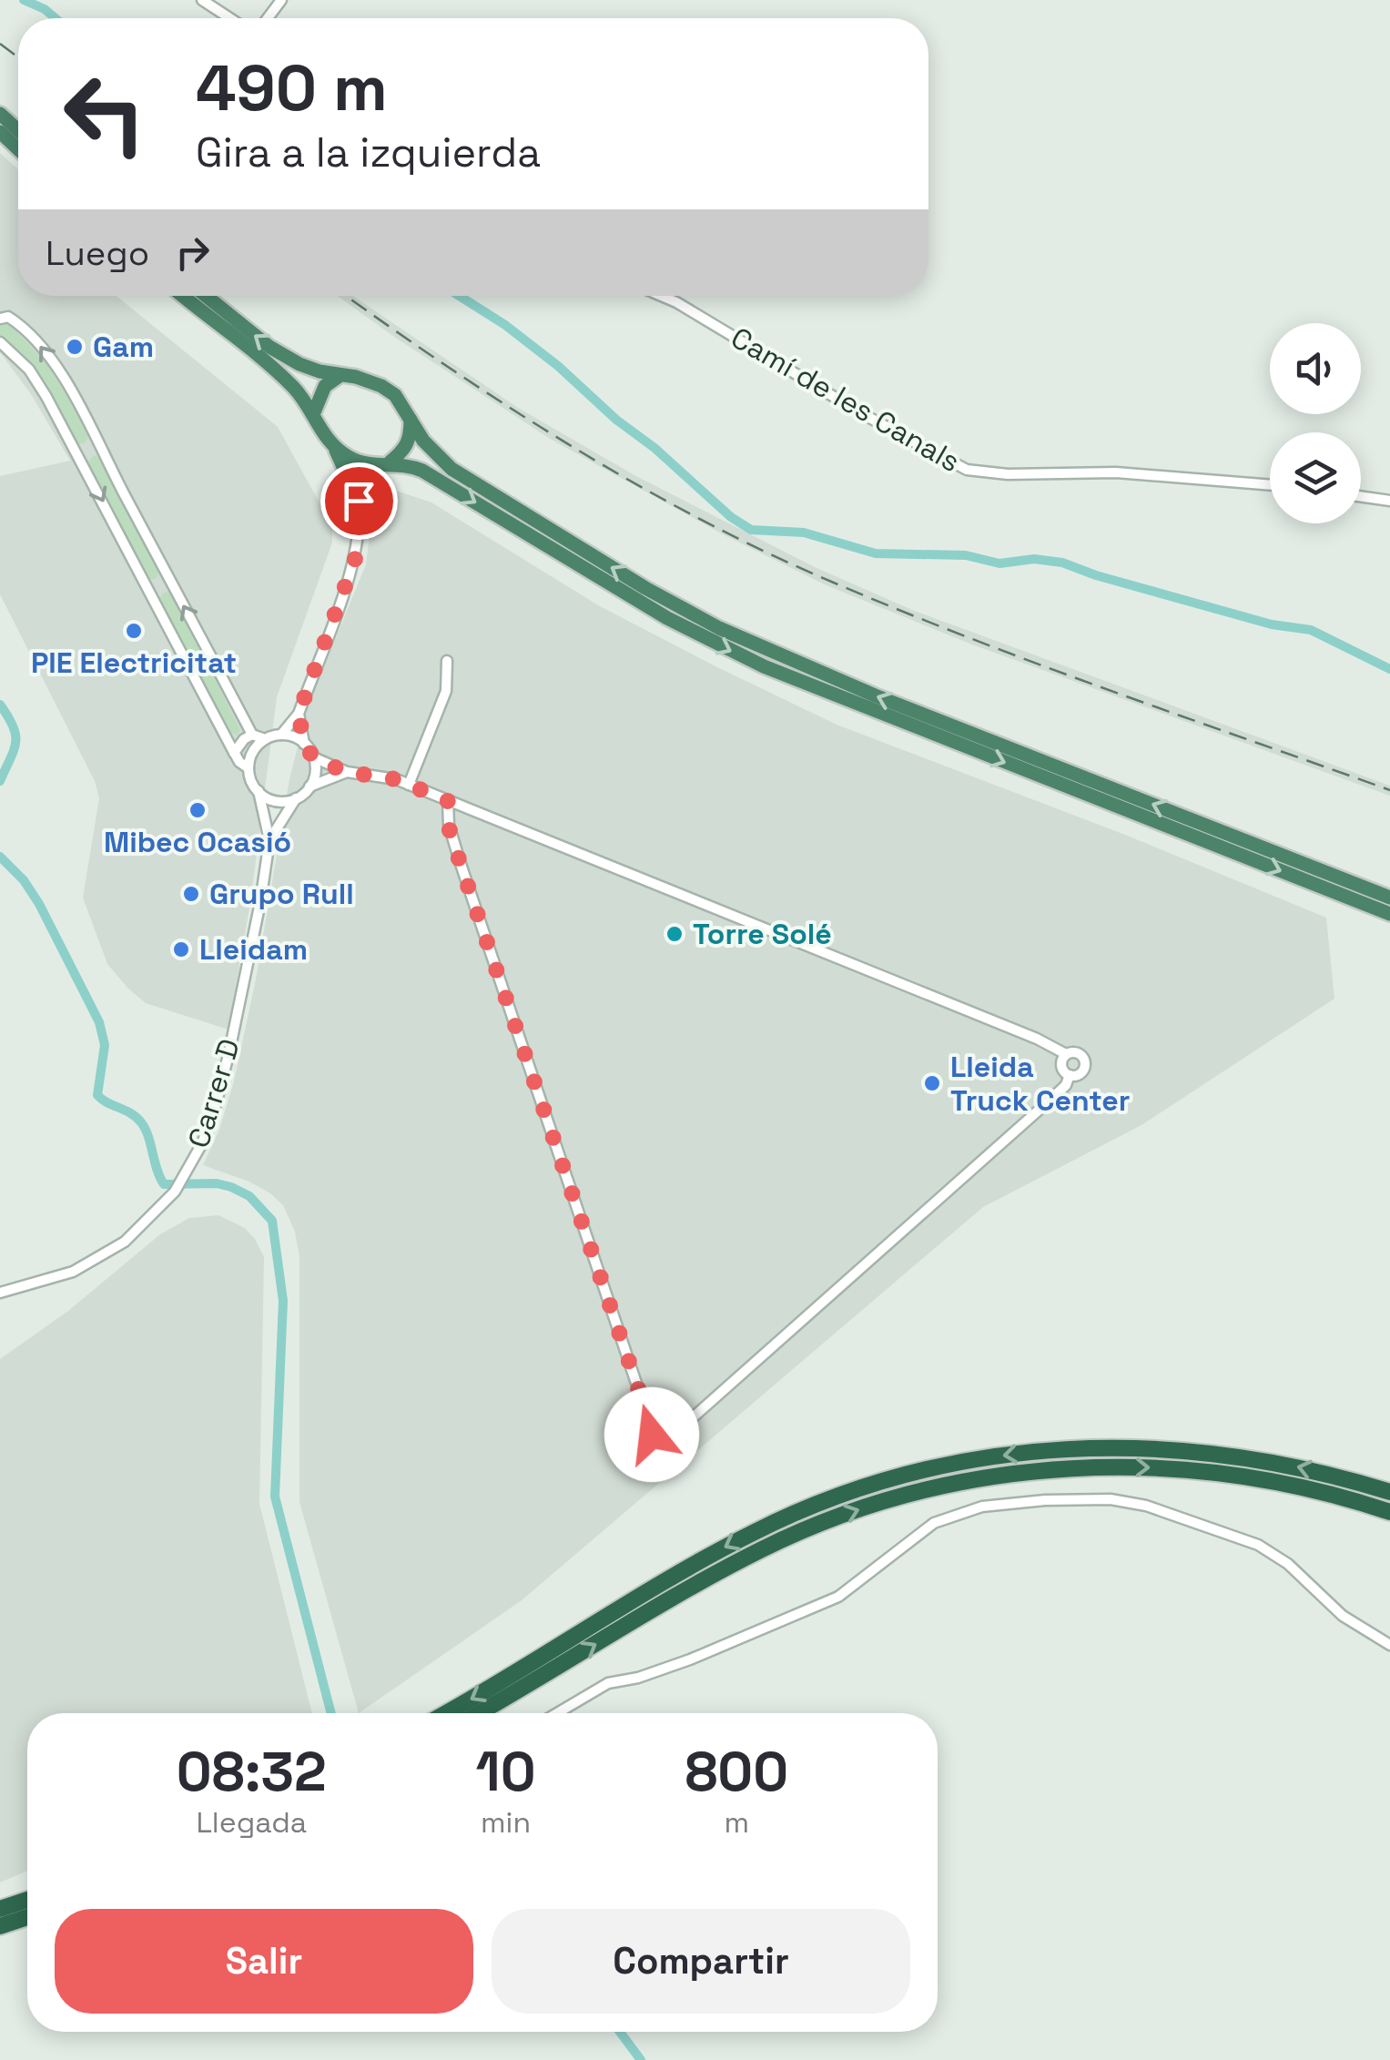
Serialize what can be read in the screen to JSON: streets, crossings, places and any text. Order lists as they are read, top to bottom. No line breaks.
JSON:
{"streets":{"street":["Camí de les Canals","Carrer D"]},"places":["Gam","PIE Electricitat","Mibec Ocasió","Grupo Rull","Torre Solé","Lleidam","Lleida Truck Center"],"page":{"turn":["490 m","Gira a la izquierda"],"then":"Luego","eta":["08:32","Llegada","10","min","800","m"],"buttons":["Salir","Compartir"]}}
